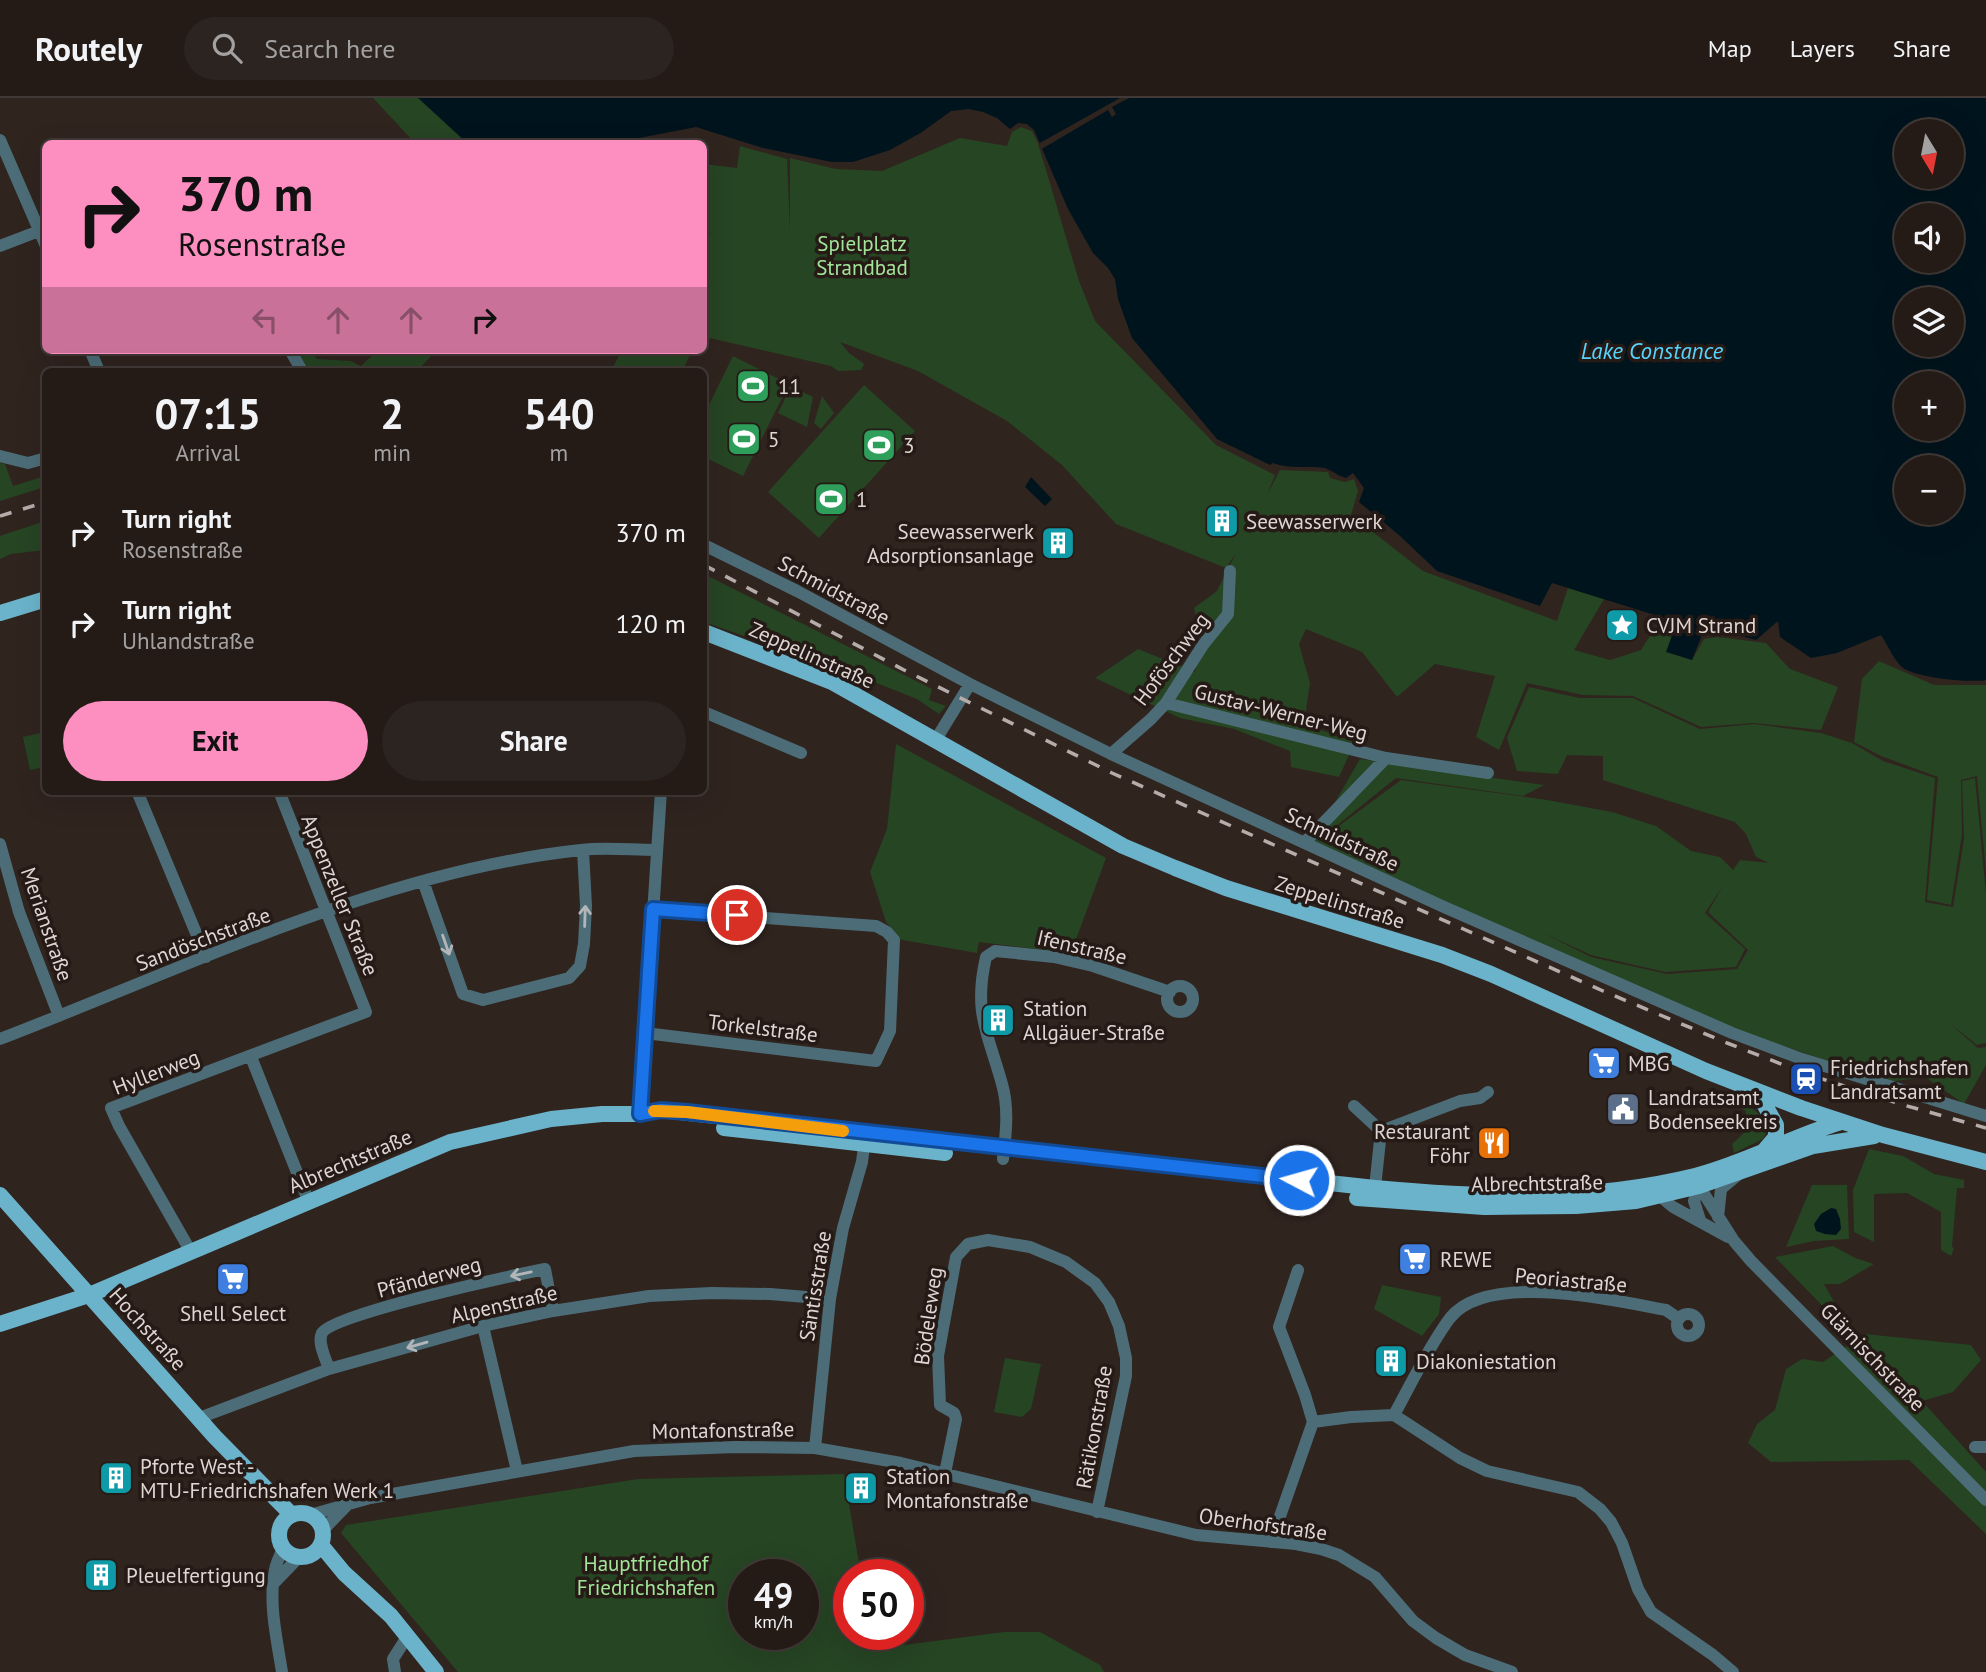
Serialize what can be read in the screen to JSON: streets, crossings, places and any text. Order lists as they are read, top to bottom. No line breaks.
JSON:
{"streets":{"main road":["Zeppelinstraße","Albrechtstraße","Hochstraße"],"street":["Schmidstraße","Hoföschweg","Gustav-Werner-Weg","Appenzeller Straße","Merianstraße","Sandöschstraße","Ifenstraße","Torkelstraße","Hyllerweg","Pfänderweg","Peoriastraße","Säntisstraße","Alpenstraße","Bödeleweg","Glärnischstraße","Rätikonstraße","Montafonstraße","Oberhofstraße"]},"crossings":[["Schmidstraße","Hoföschweg"],["Schmidstraße","Gustav-Werner-Weg"],["Zeppelinstraße","Albrechtstraße"],["Hoföschweg","Gustav-Werner-Weg"],["Appenzeller Straße","Sandöschstraße"],["Appenzeller Straße","Hyllerweg"],["Merianstraße","Sandöschstraße"],["Ifenstraße","Albrechtstraße"],["Hyllerweg","Albrechtstraße"],["Albrechtstraße","Säntisstraße"],["Albrechtstraße","Hochstraße"],["Albrechtstraße","Glärnischstraße"],["Pfänderweg","Alpenstraße"],["Säntisstraße","Alpenstraße"],["Säntisstraße","Montafonstraße"],["Alpenstraße","Hochstraße"],["Bödeleweg","Rätikonstraße"],["Bödeleweg","Montafonstraße"],["Hochstraße","Montafonstraße"],["Rätikonstraße","Montafonstraße"],["Rätikonstraße","Oberhofstraße"],["Montafonstraße","Oberhofstraße"]],"water":["Lake Constance"],"parks":["Spielplatz Strandbad","Hauptfriedhof Friedrichshafen"],"places":{"sports":["11","5","3","1"],"building":["Seewasserwerk","Seewasserwerk Adsorptionsanlage","Station Allgäuer-Straße","Diakoniestation","Pforte West - MTU-Friedrichshafen Werk 1","Station Montafonstraße","Pleuelfertigung"],"place":["CVJM Strand"],"supermarket":["MBG","REWE","Shell Select"],"station":["Friedrichshafen Landratsamt"],"public building":["Landratsamt Bodenseekreis"],"restaurant":["Restaurant Föhr"]},"north":"bottom","page":{"header":"Routely","search":"Search here","nav":["Map","Layers","Share"],"map_buttons":["+","−"],"turn":["370 m","Rosenstraße"],"eta":["07:15","Arrival","2","min","540","m"],"list":[{"name":"Turn right","note":"Rosenstraße","value":"370 m"},{"name":"Turn right","note":"Uhlandstraße","value":"120 m"}],"buttons":["Exit","Share"],"speed":"49 km/h","limit":"50"}}
